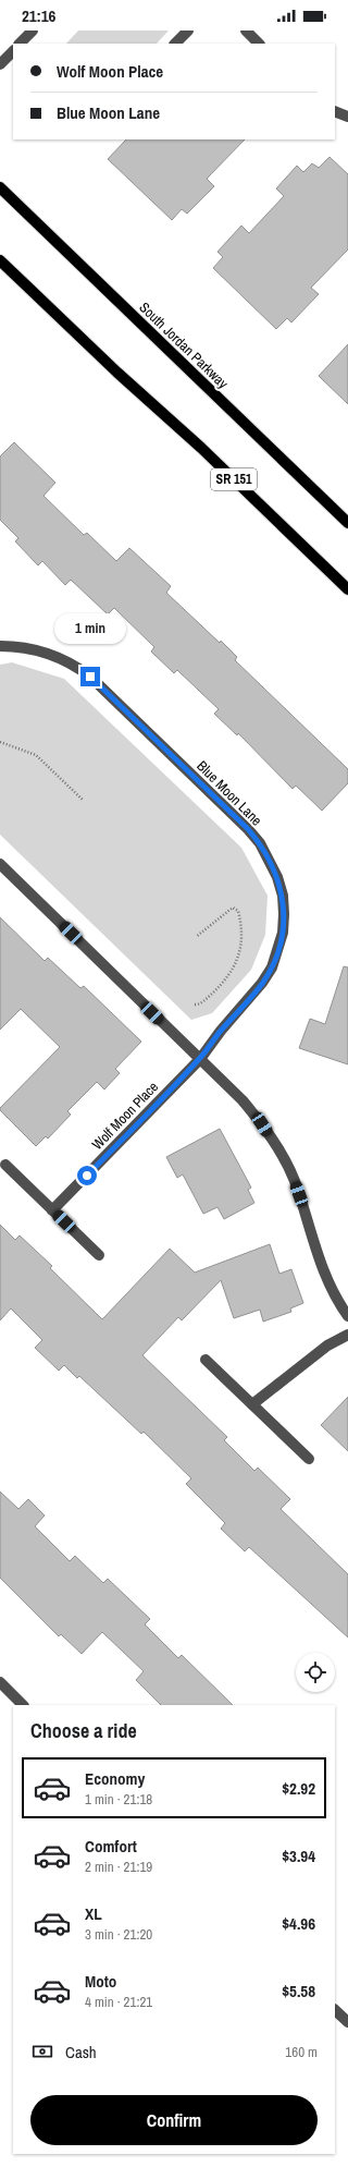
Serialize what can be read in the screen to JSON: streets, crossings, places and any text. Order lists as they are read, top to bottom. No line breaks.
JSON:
{"streets":{"main road":["South Jordan Parkway","SR 151"],"street":["Blue Moon Lane","Wolf Moon Place"]},"crossings":[["Blue Moon Lane","Wolf Moon Place"]],"page":{"status":"21:16","banner":["Wolf Moon Place","Blue Moon Lane"],"bubble":"1 min","heading":"Choose a ride","list":[{"name":"Economy","note":"1 min · 21:18","value":"$2.92"},{"name":"Comfort","note":"2 min · 21:19","value":"$3.94"},{"name":"XL","note":"3 min · 21:20","value":"$4.96"},{"name":"Moto","note":"4 min · 21:21","value":"$5.58"}],"pay":["Cash","160 m"],"buttons":"Confirm"}}
